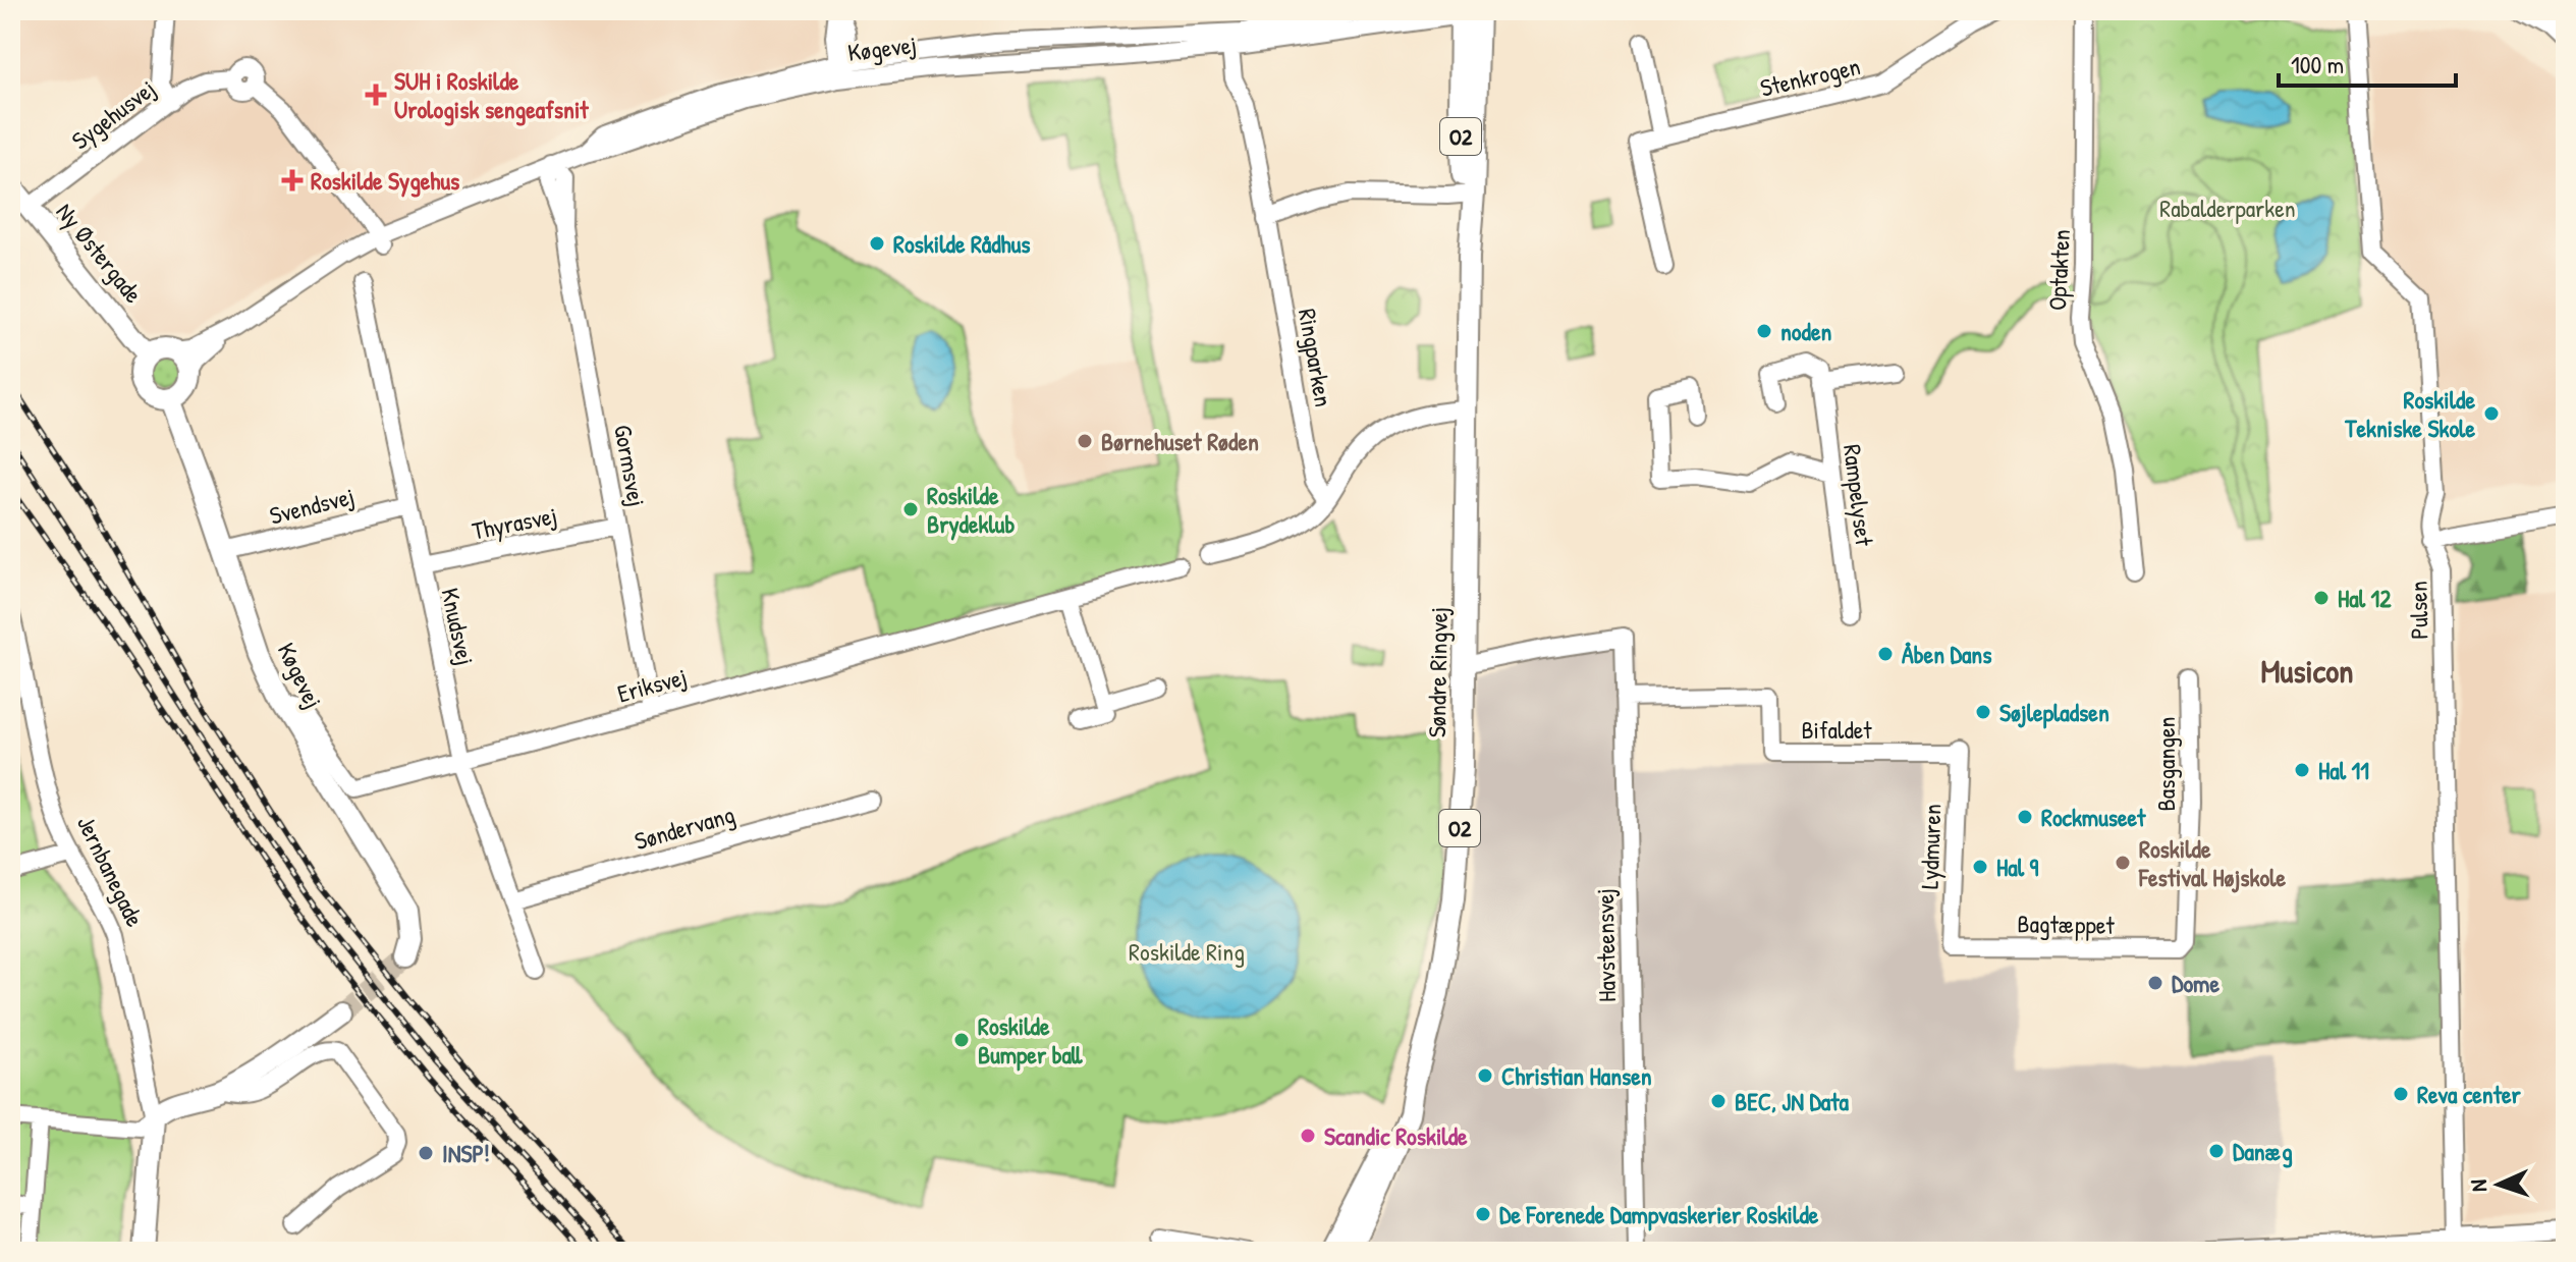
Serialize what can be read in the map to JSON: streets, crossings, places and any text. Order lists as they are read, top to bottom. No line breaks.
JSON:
{"streets":{"main road":["Køgevej","O2","Ny Østergade","Søndre Ringvej","Jernbanegade"],"street":["Stenkrogen","Sygehusvej","Optakten","Ringparken","Gormsvej","Rampelyset","Svendsvej","Thyrasvej","Pulsen","Knudsvej","Eriksvej","Bifaldet","Basgangen","Søndervang","Lydmuren","Bagtæppet","Havsteensvej"]},"crossings":[["Køgevej","Sygehusvej"],["Køgevej","Ny Østergade"],["Køgevej","Ringparken"],["Køgevej","Gormsvej"],["Køgevej","Svendsvej"],["Køgevej","Søndre Ringvej"],["Køgevej","Eriksvej"],["Sygehusvej","Ny Østergade"],["Gormsvej","Thyrasvej"],["Gormsvej","Eriksvej"],["Svendsvej","Knudsvej"],["Thyrasvej","Knudsvej"],["Knudsvej","Eriksvej"],["Knudsvej","Søndervang"],["Søndre Ringvej","Havsteensvej"],["Bifaldet","Lydmuren"],["Bifaldet","Havsteensvej"],["Basgangen","Bagtæppet"],["Lydmuren","Bagtæppet"]],"districts":["Musicon"],"parks":["Rabalderparken","Roskilde Ring"],"places":{"health":["SUH i Roskilde Urologisk sengeafsnit","Roskilde Sygehus"],"other":["Roskilde Rådhus","noden","Roskilde Tekniske Skole","Børnehuset Røden","Roskilde Brydeklub","Hal 12","Åben Dans","Søjlepladsen","Hal 11","Rockmuseet","Roskilde Festival Højskole","Hal 9","Dome","Roskilde Bumper ball","Christian Hansen","Reva center","BEC, JN Data","Scandic Roskilde","Danæg","INSP!","De Forenede Dampvaskerier Roskilde"]},"scale_bar":"100 m","north":"left"}
